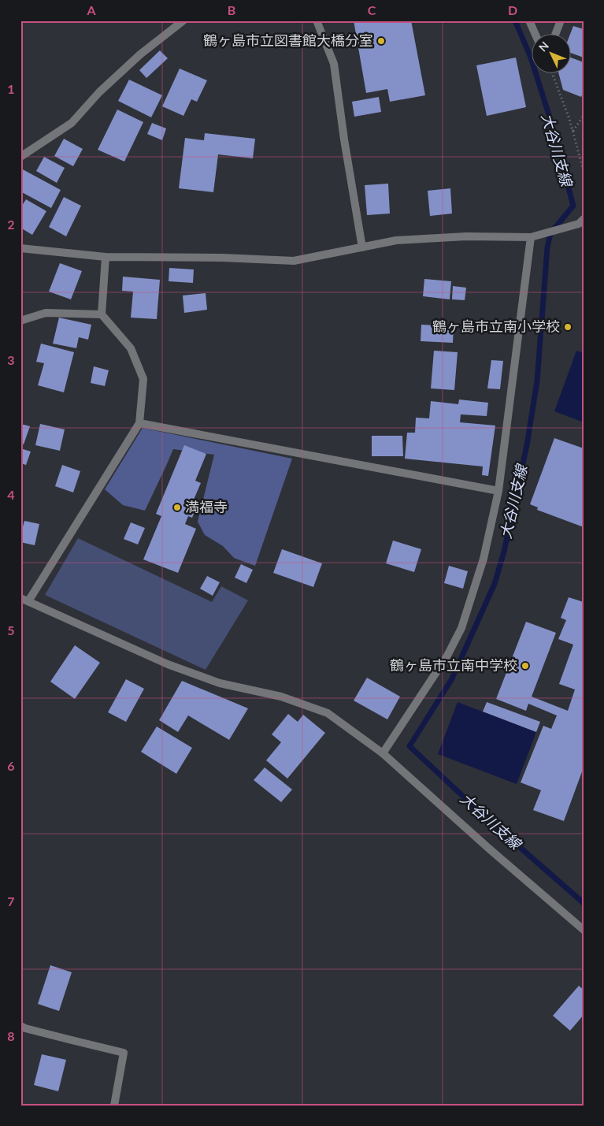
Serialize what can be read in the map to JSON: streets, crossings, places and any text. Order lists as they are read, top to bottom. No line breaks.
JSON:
{"water":["大谷川支線"],"places":["鶴ヶ島市立図書館大橋分室","鶴ヶ島市立南小学校","満福寺","鶴ヶ島市立南中学校"],"north":"top left","grid":{"columns":["A","B","C","D"],"rows":["1","2","3","4","5","6","7","8"]}}
